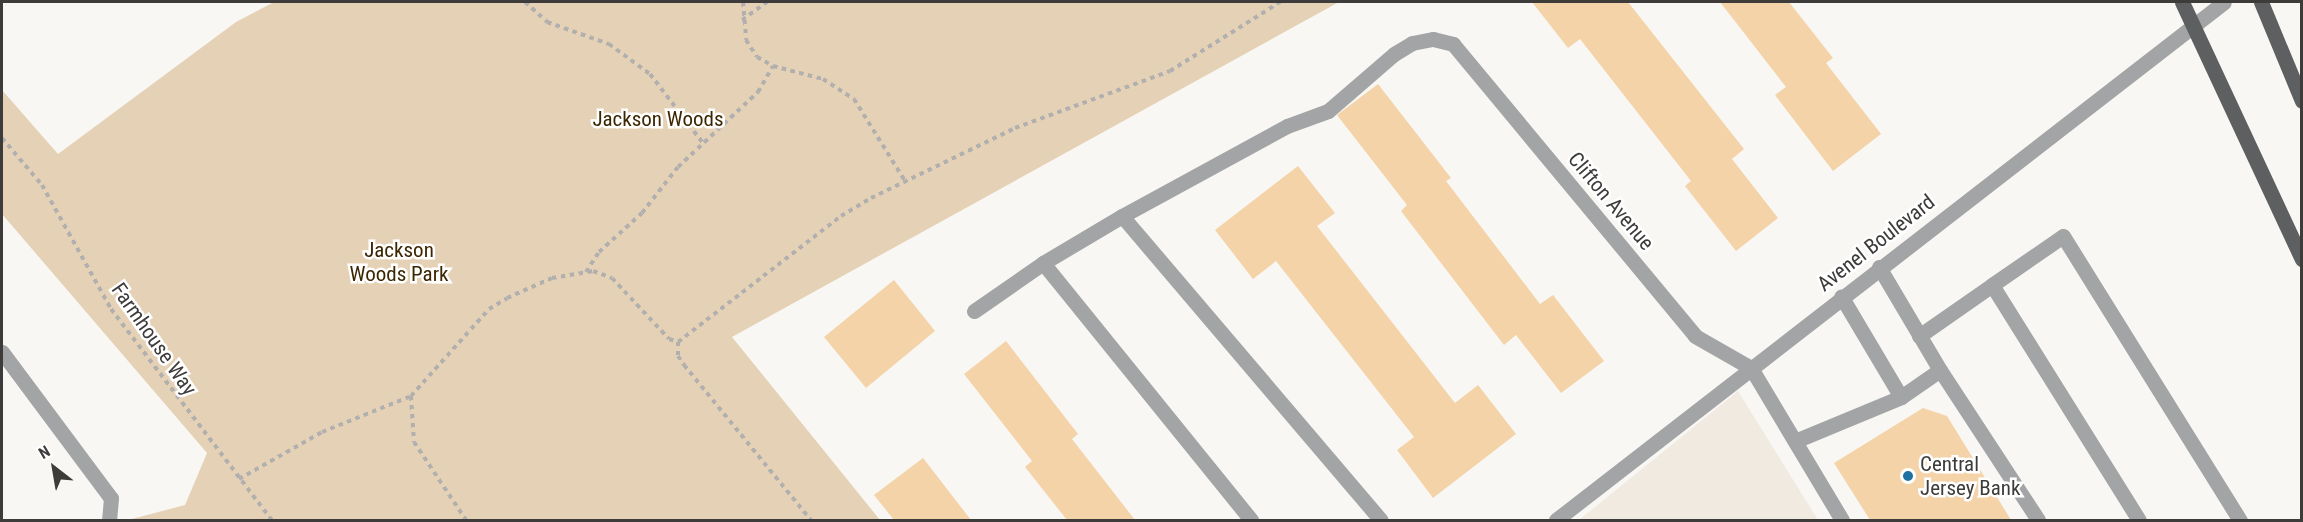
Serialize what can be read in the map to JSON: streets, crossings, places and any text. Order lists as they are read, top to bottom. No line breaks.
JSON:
{"streets":{"street":["Clifton Avenue","Avenel Boulevard"],"path":["Farmhouse Way"]},"crossings":[["Clifton Avenue","Avenel Boulevard"]],"parks":["Jackson Woods","Jackson Woods Park"],"places":["Central Jersey Bank"],"north":"top left"}
